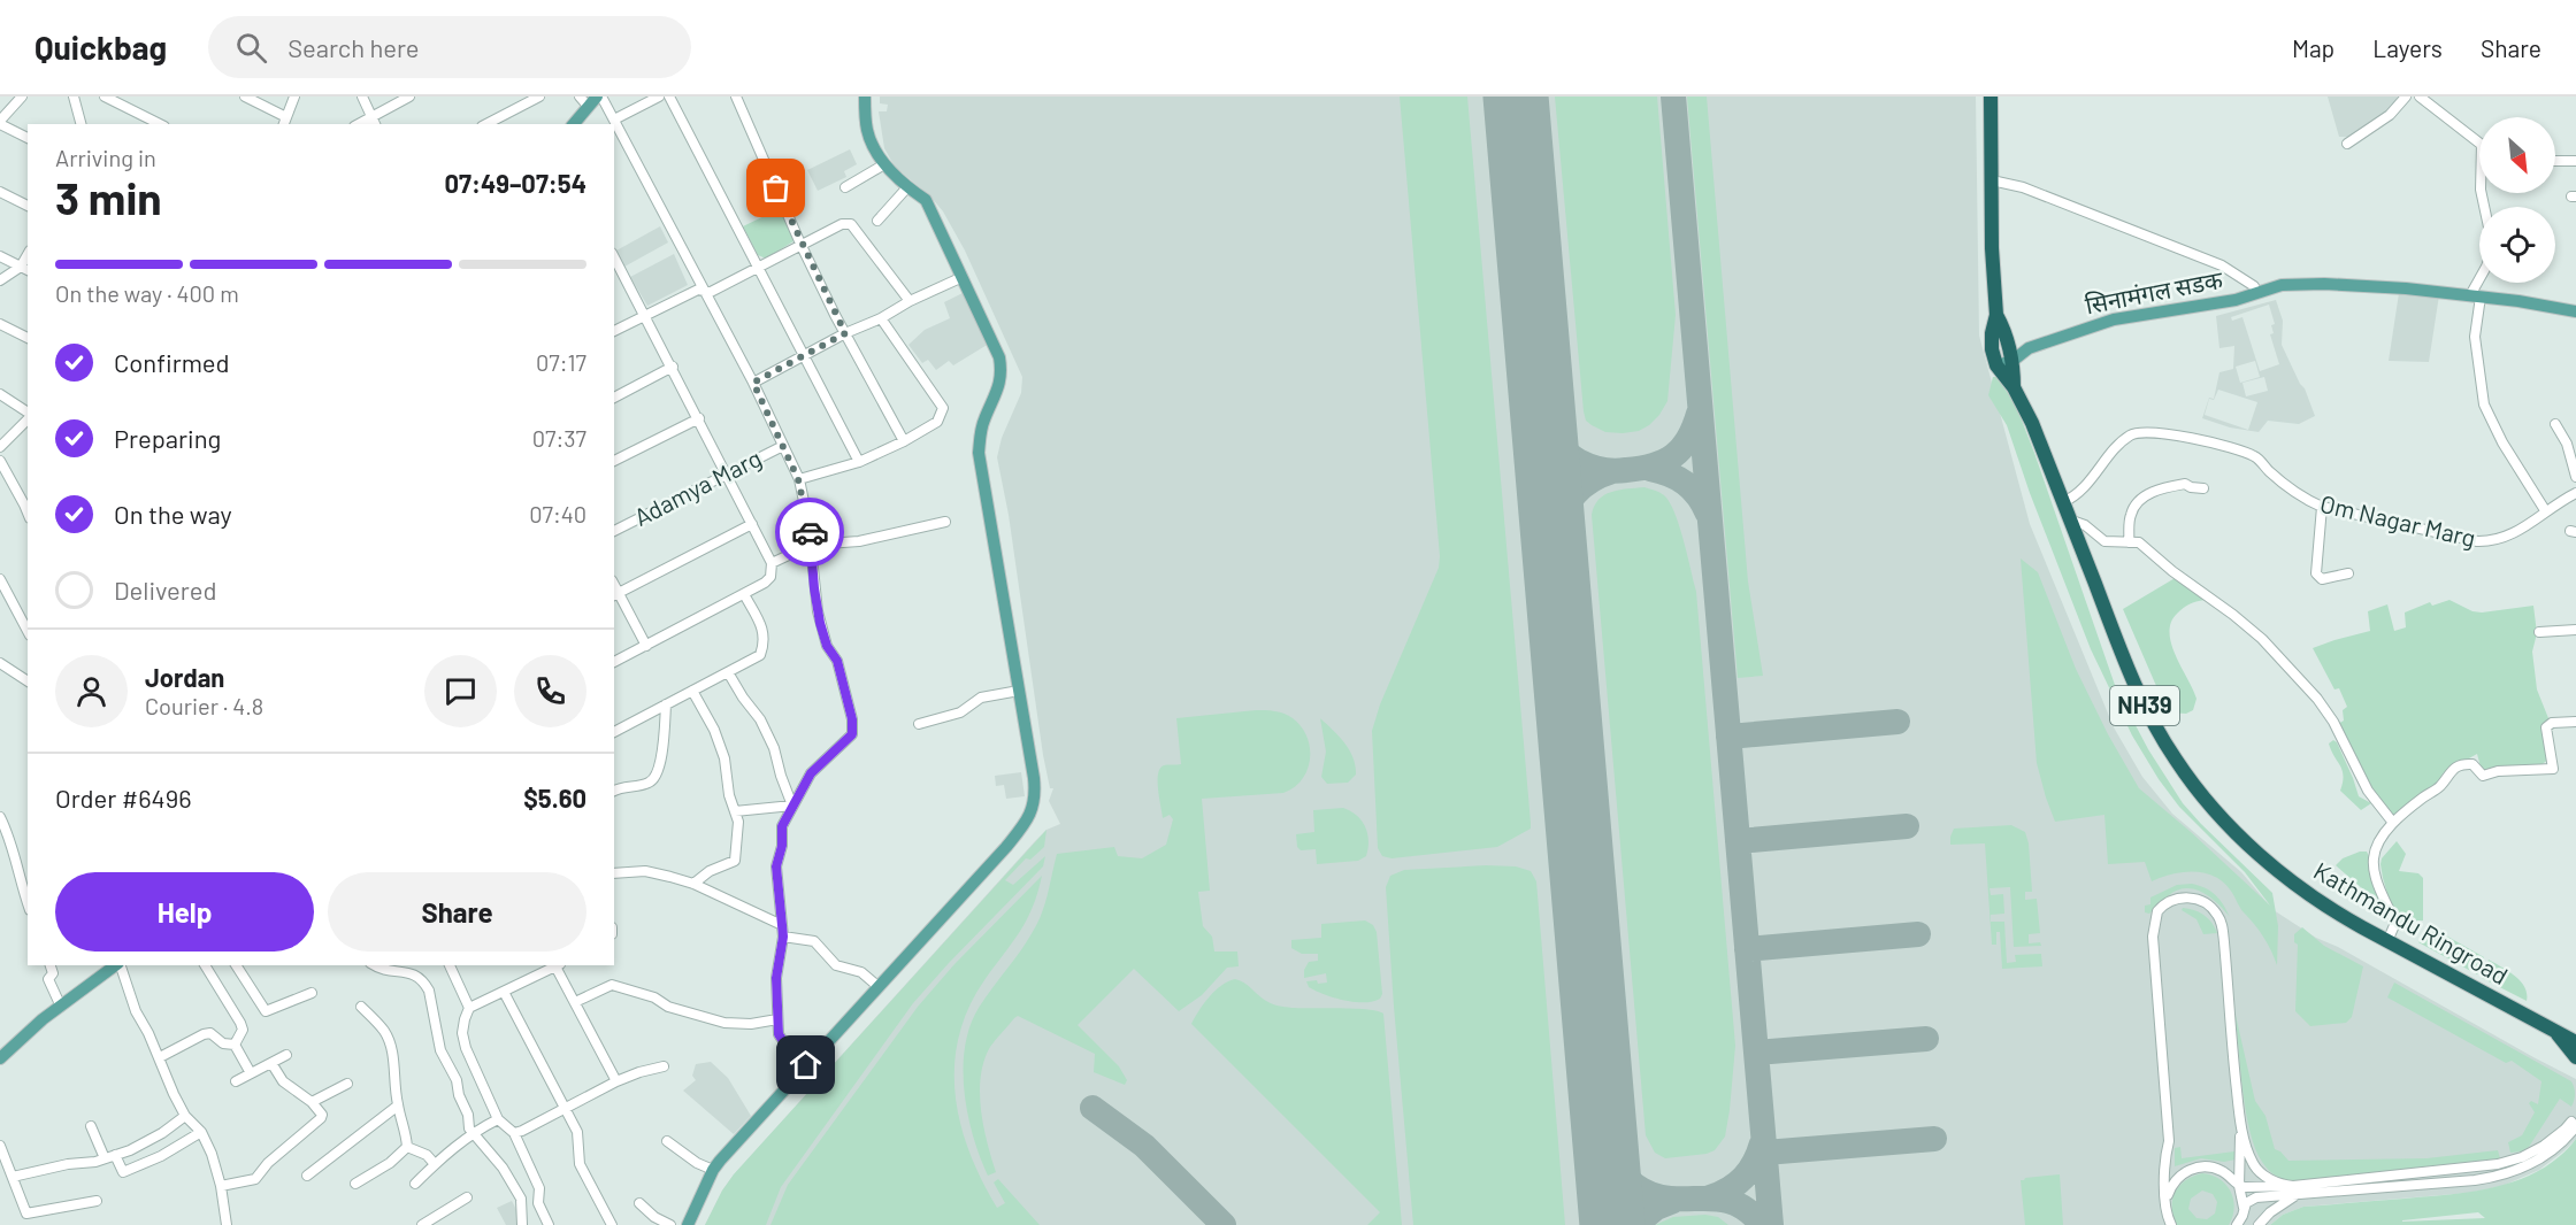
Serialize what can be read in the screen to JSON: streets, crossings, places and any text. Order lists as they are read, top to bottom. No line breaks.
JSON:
{"streets":{"highway":["NH39","Kathmandu Ringroad"],"main road":["सिनामंगल सडक"],"street":["Adamya Marg","Om Nagar Marg"]},"crossings":[["सिनामंगल सडक","Kathmandu Ringroad"],["Om Nagar Marg","Kathmandu Ringroad"]],"north":"bottom right","page":{"header":"Quickbag","search":"Search here","nav":["Map","Layers","Share"],"heading":["3 min","Arriving in","07:49–07:54"],"panel":["Jordan","Courier · 4.8","Order #6496","$5.60"],"bar":"On the way · 400 m","list":[["Confirmed","07:17"],["Preparing","07:37"],["On the way","07:40"],"Delivered"],"buttons":["Help","Share"]}}
